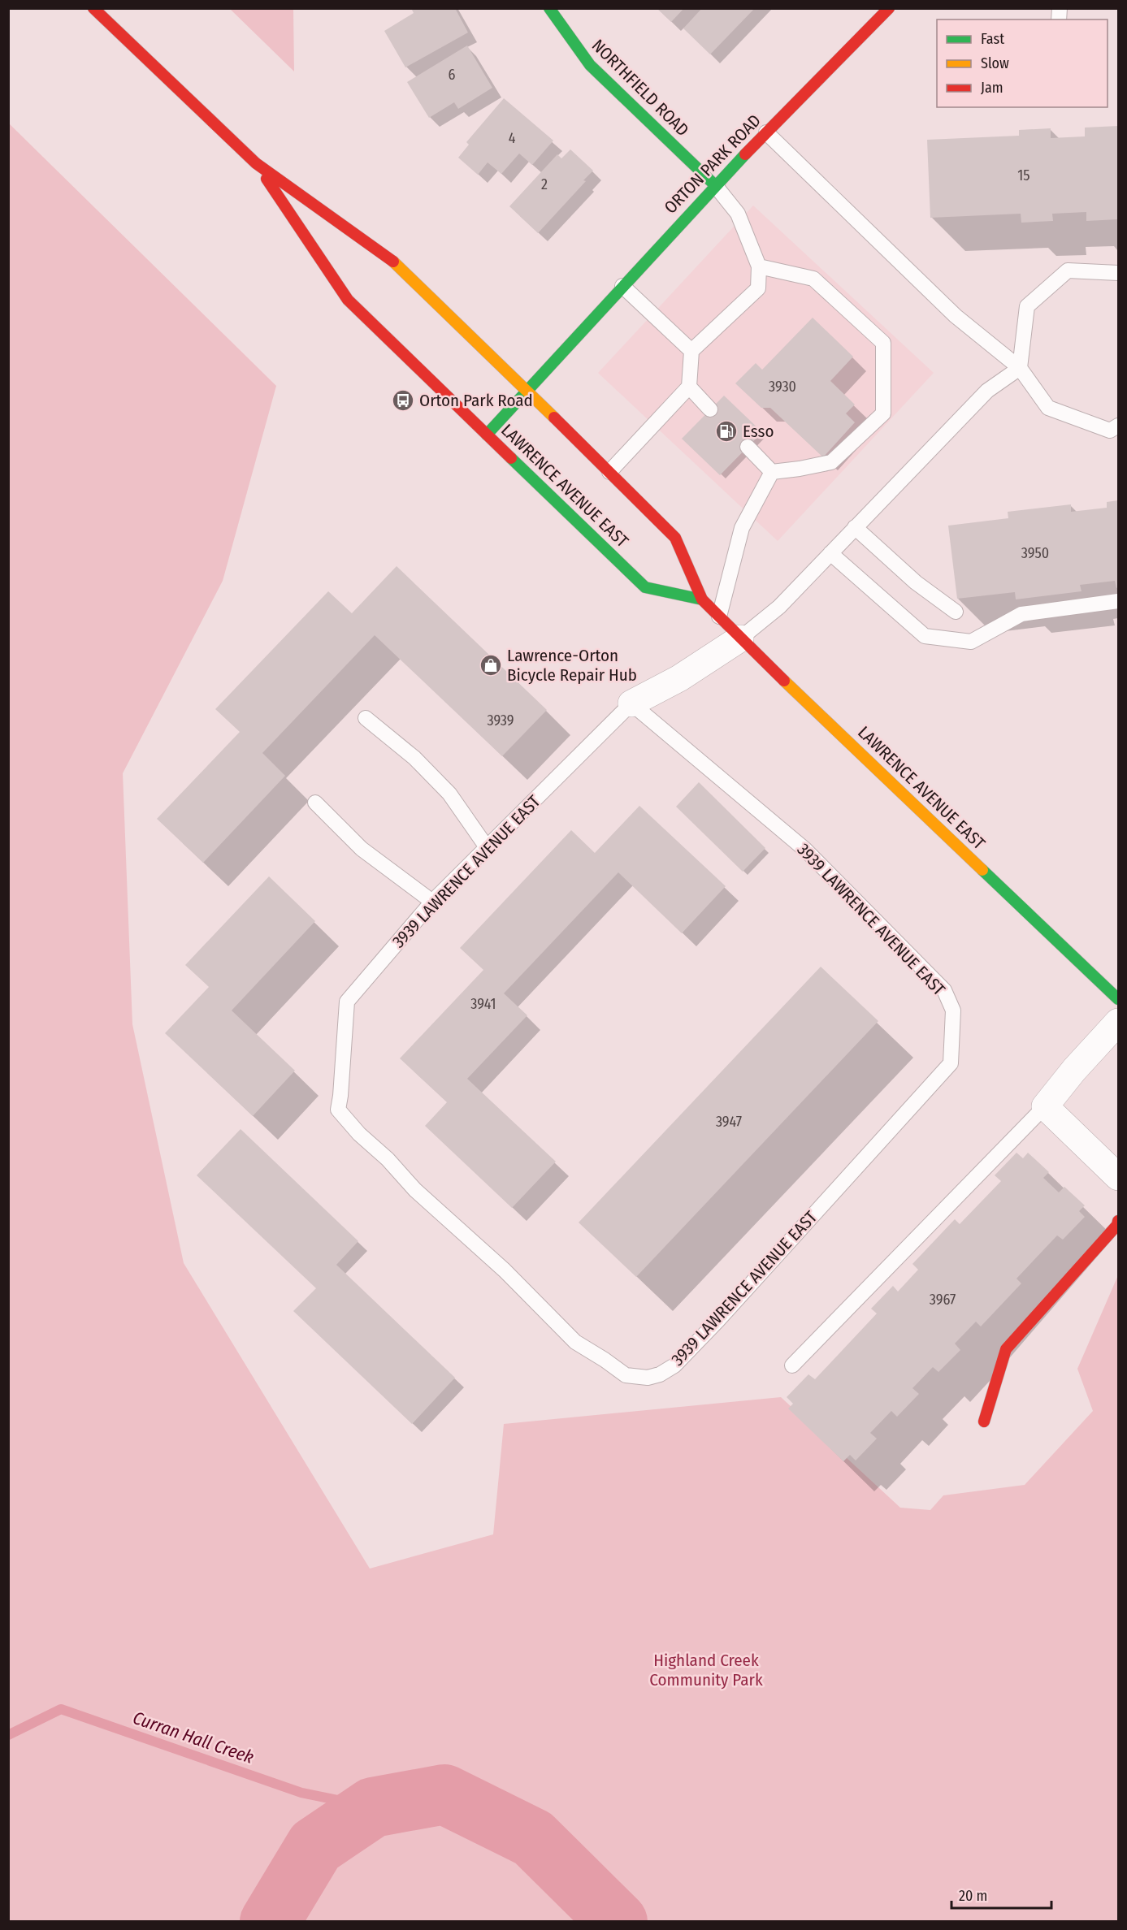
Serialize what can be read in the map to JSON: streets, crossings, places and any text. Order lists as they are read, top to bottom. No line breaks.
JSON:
{"streets":{"main road":["NORTHFIELD ROAD","ORTON PARK ROAD","LAWRENCE AVENUE EAST"],"street":["3939 LAWRENCE AVENUE EAST"]},"crossings":[["NORTHFIELD ROAD","ORTON PARK ROAD"],["ORTON PARK ROAD","LAWRENCE AVENUE EAST"],["LAWRENCE AVENUE EAST","3939 LAWRENCE AVENUE EAST"]],"water":["Curran Hall Creek"],"parks":["Highland Creek Community Park"],"places":{"bus stop":["Orton Park Road"],"fuel station":["Esso"],"shop":["Lawrence-Orton Bicycle Repair Hub"]},"house_numbers":["6","4","15","2","3930","3950","3939","3941","3947","3967"],"legend":["Fast","Slow","Jam"],"scale_bar":"20 m"}
